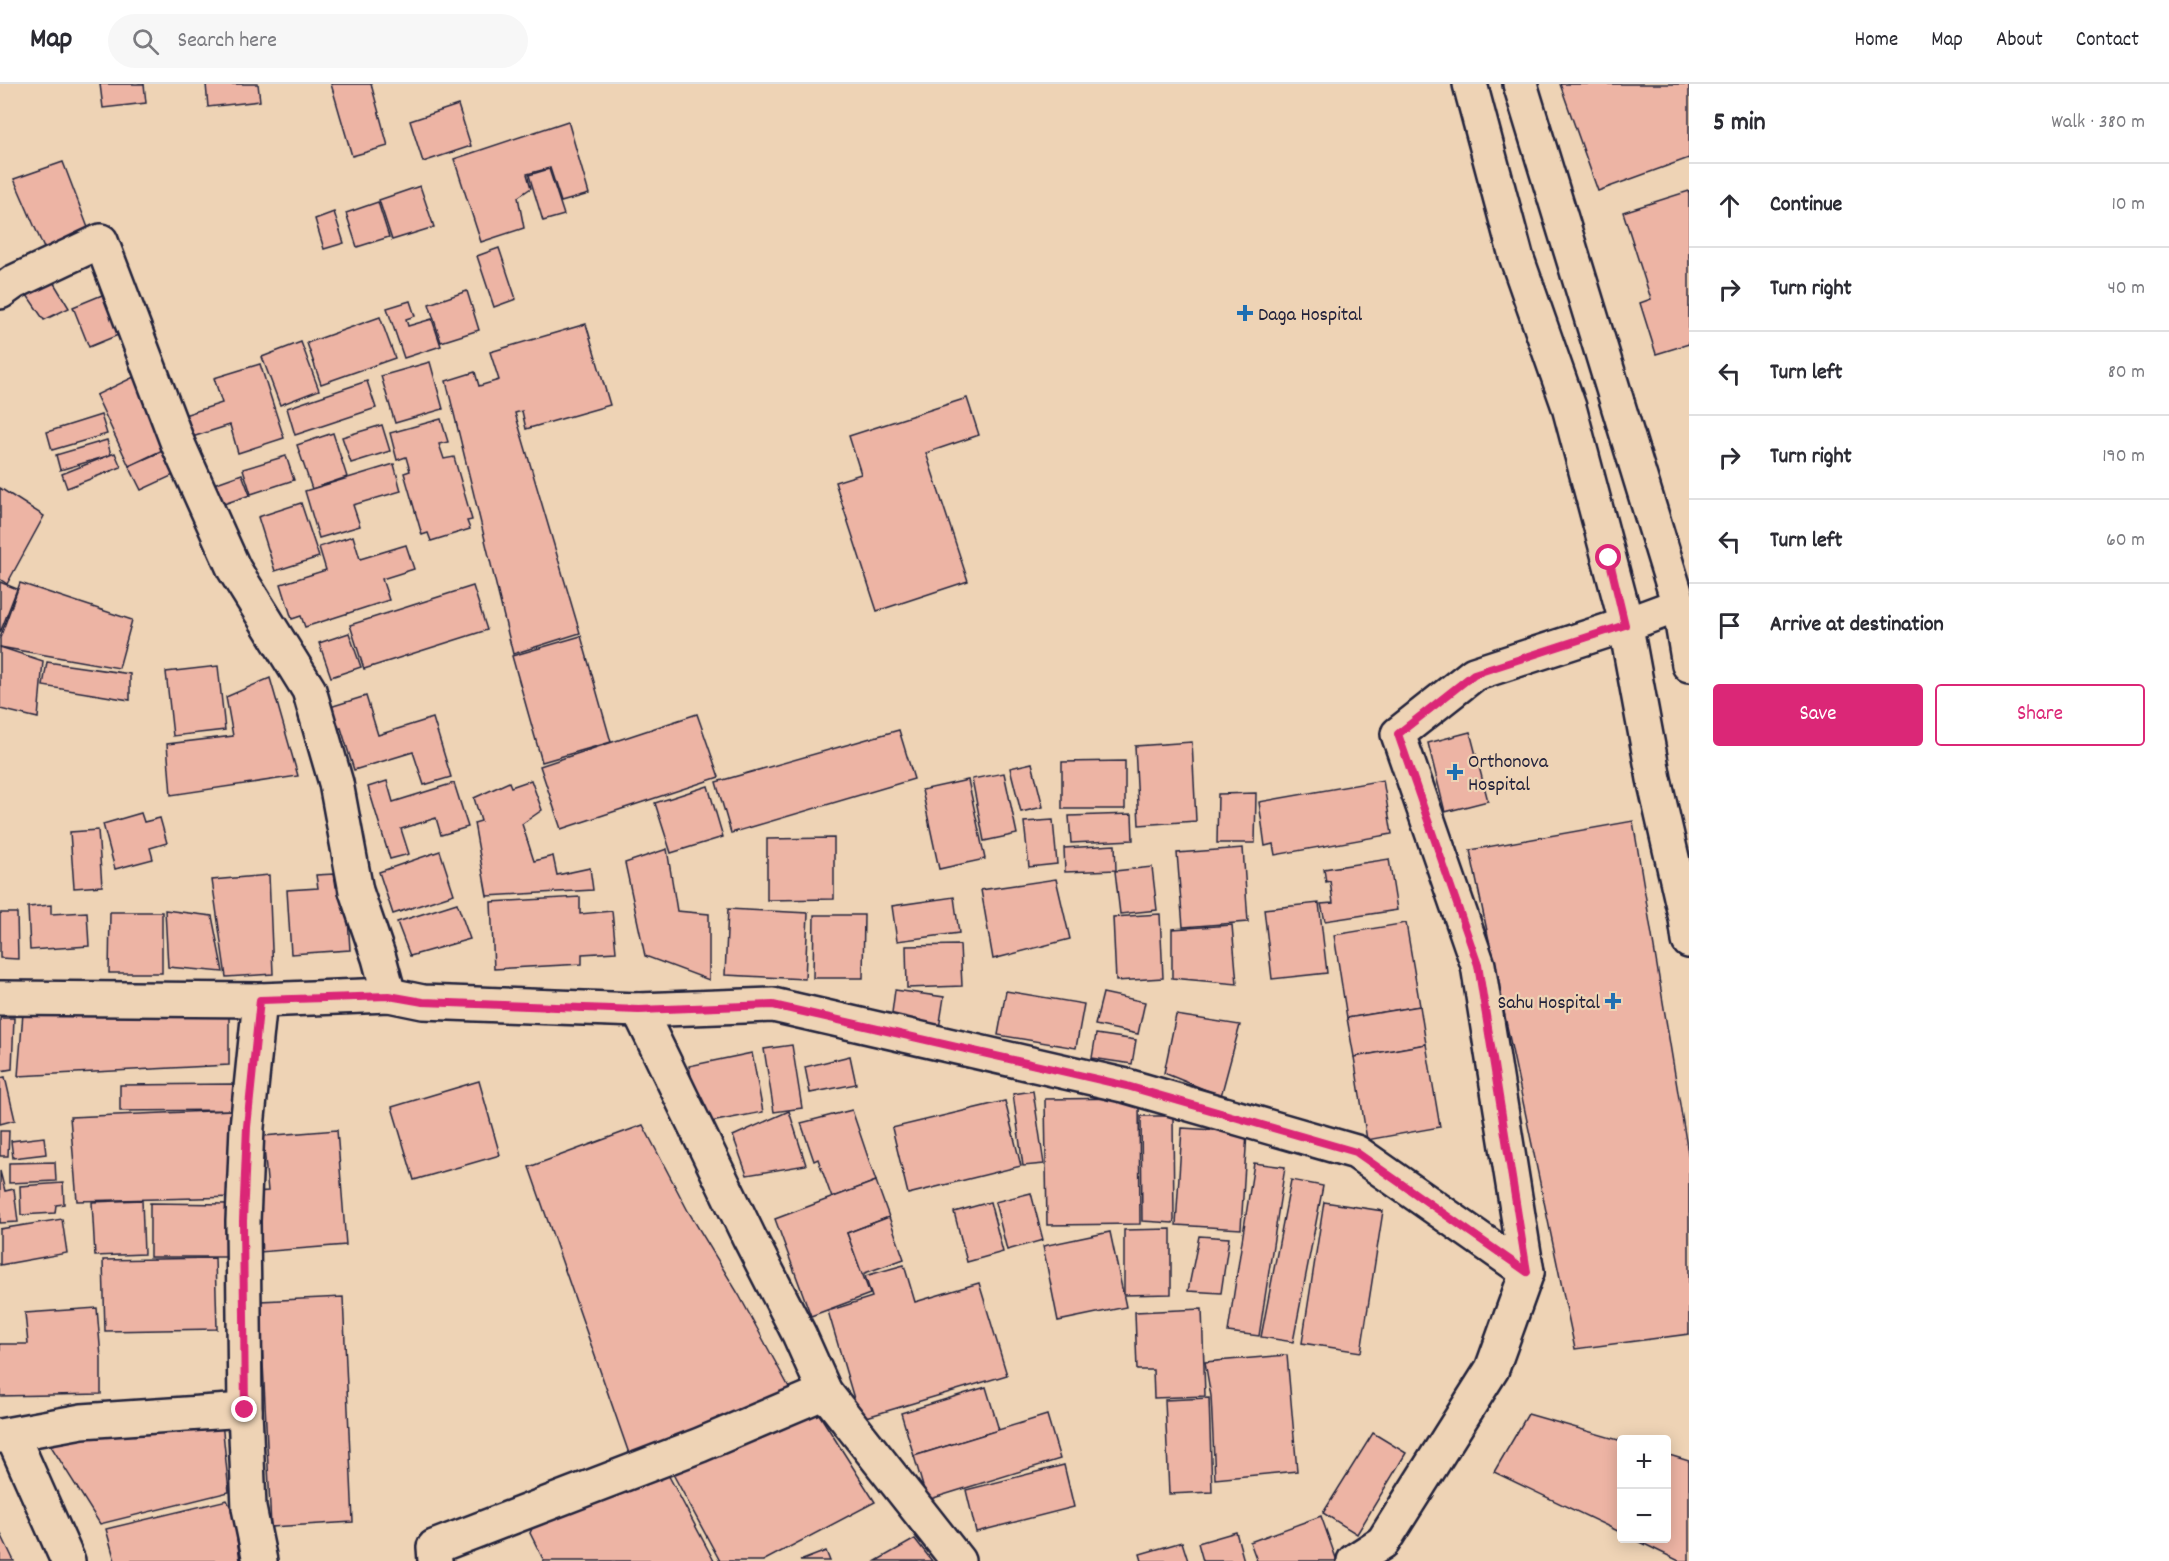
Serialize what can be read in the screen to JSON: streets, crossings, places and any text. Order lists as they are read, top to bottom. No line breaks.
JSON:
{"places":{"health":["Daga Hospital","Orthonova Hospital","Sahu Hospital"]},"page":{"header":"Map","search":"Search here","nav":["Home","Map","About","Contact"],"heading":["5 min","Walk · 380 m"],"list":[["Continue","10 m"],["Turn right","40 m"],["Turn left","80 m"],["Turn right","190 m"],["Turn left","60 m"],"Arrive at destination"],"buttons":["Save","Share"],"map_buttons":["+","−"]}}
